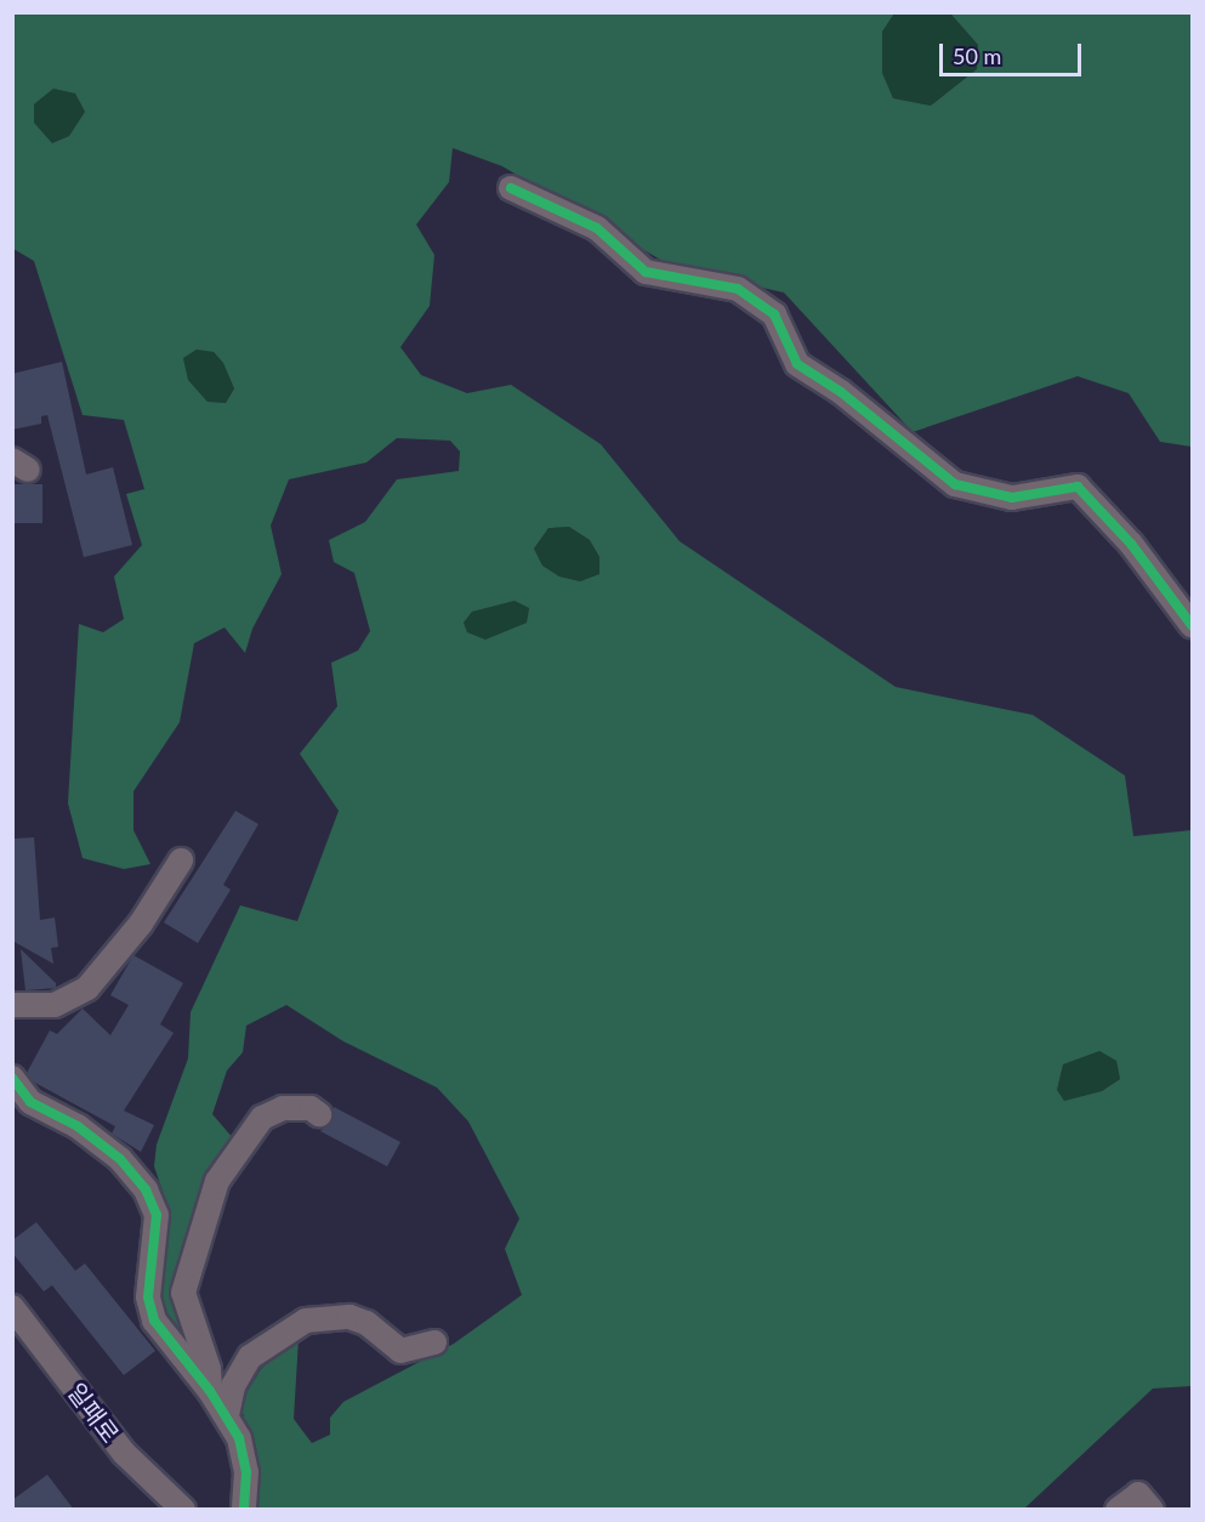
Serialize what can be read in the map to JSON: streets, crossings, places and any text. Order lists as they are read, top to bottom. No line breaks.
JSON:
{"streets":{"street":["일패로"]},"scale_bar":"50 m"}
